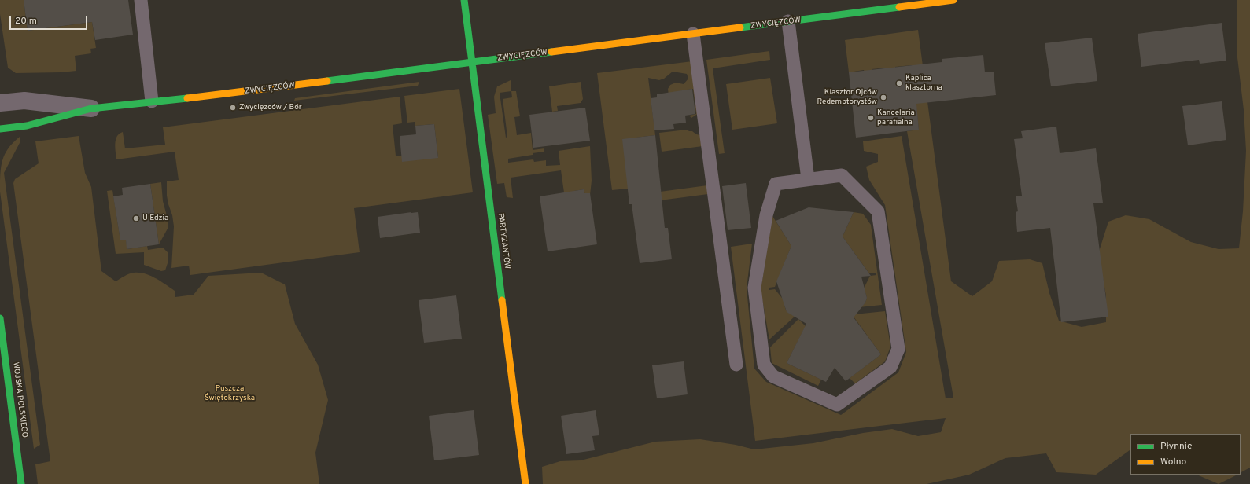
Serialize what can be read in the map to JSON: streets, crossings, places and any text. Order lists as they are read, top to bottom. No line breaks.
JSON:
{"streets":{"street":["ZWYCIĘZCÓW","PARTYZANTÓW","WOJSKA POLSKIEGO"]},"crossings":[["ZWYCIĘZCÓW","PARTYZANTÓW"]],"parks":["Puszcza Świętokrzyska"],"places":["Kaplica klasztorna","Klasztor Ojców Redemptorystów","Zwycięzców / Bór","Kancelaria parafialna","U Edzia"],"legend":["Płynnie","Wolno"],"scale_bar":"20 m"}
